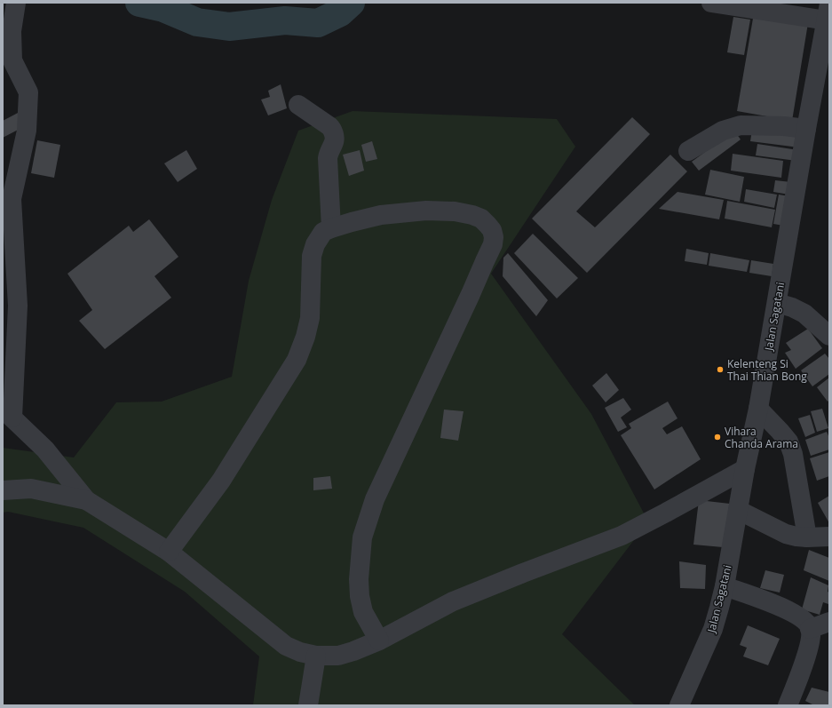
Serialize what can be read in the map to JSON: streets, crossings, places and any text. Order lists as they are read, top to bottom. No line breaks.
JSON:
{"streets":{"street":["Jalan Sagatani"]},"places":["Kelenteng Si Thai Thian Bong","Vihara Chanda Arama"]}
